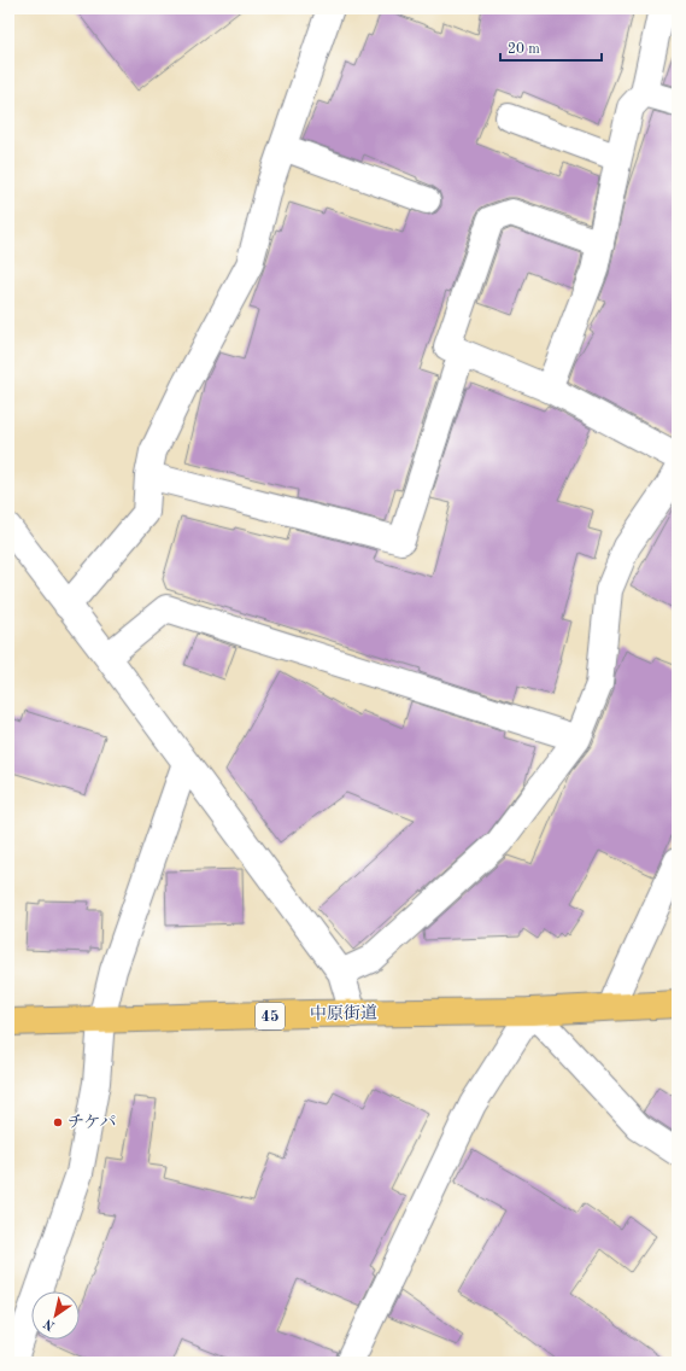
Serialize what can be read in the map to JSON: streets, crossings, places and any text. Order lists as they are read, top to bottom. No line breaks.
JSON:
{"streets":{"main road":["中原街道","45"]},"places":["チケパ"],"scale_bar":"20 m","north":"bottom left"}
